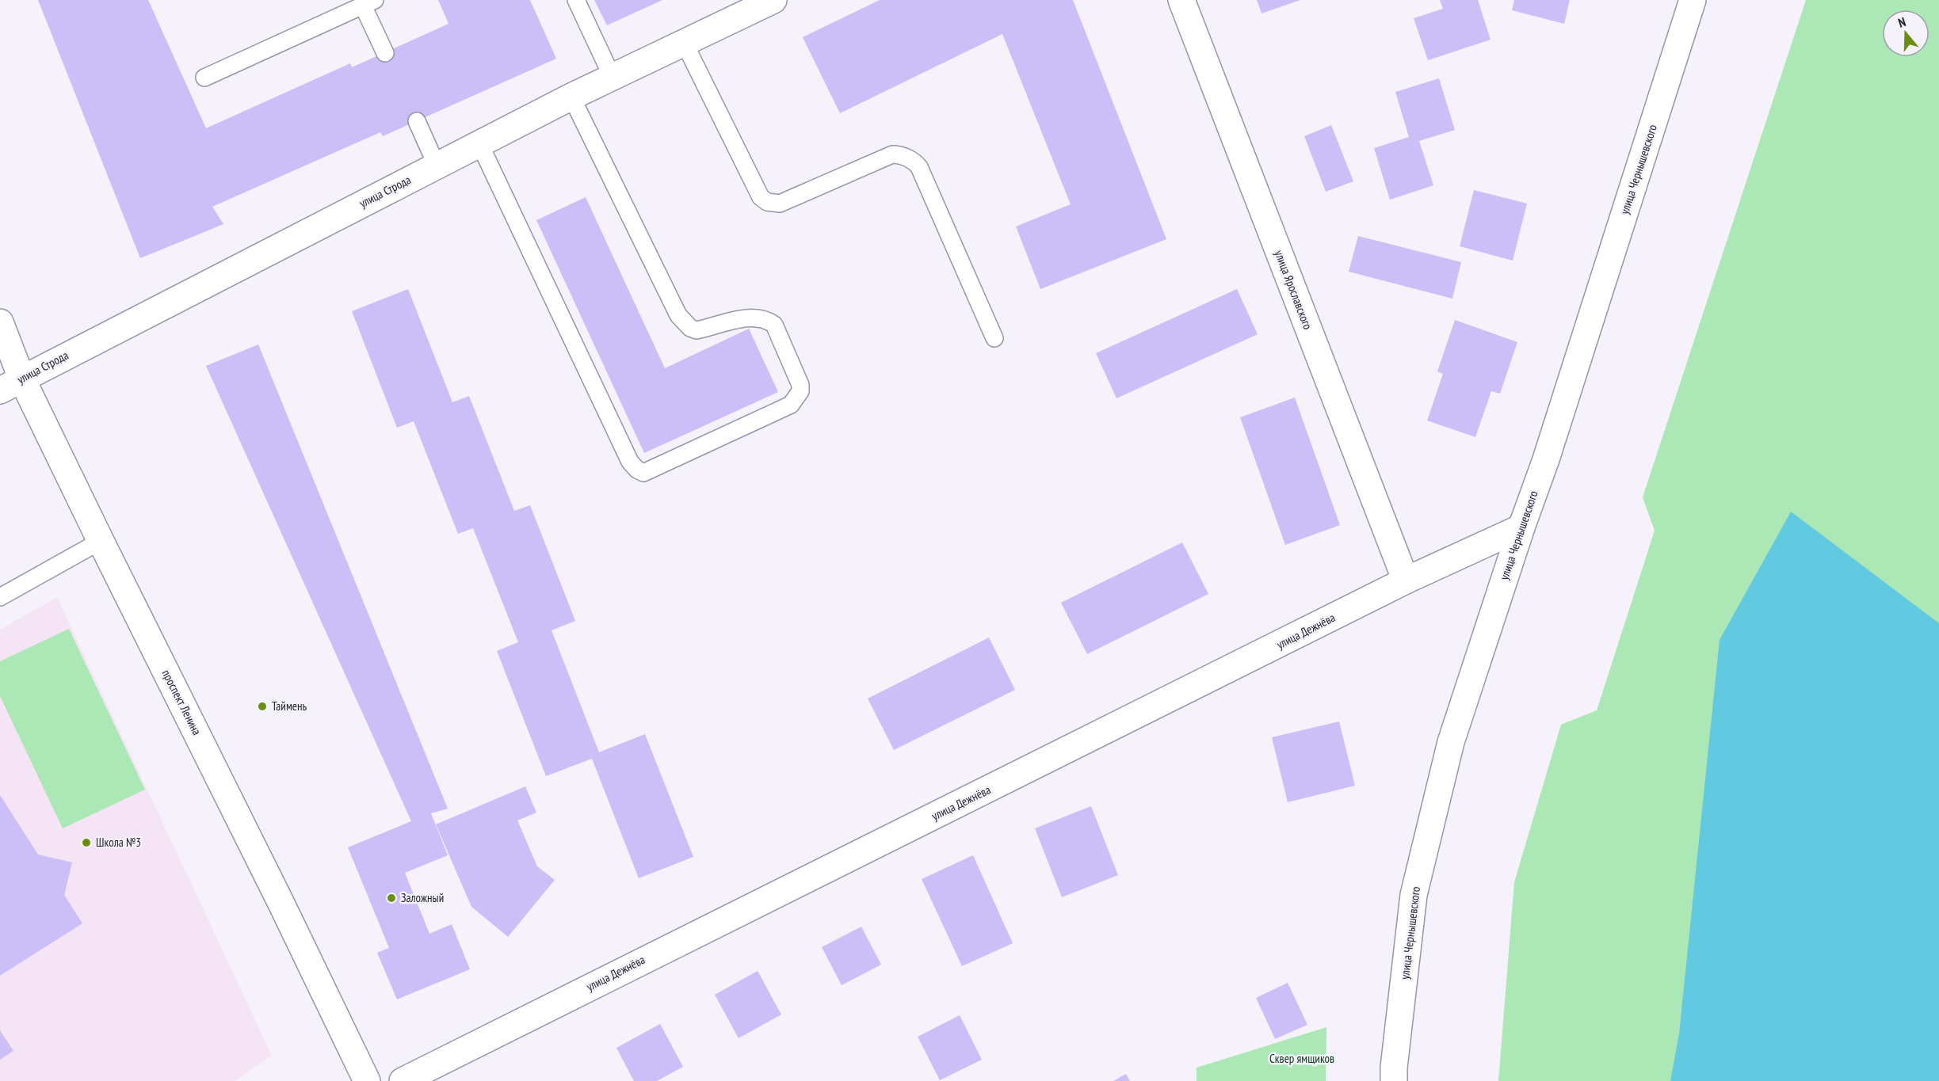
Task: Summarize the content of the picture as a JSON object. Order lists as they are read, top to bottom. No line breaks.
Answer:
{"streets":{"main road":["улица Чернышевского","улица Строда","улица Ярославского","улица Дежнёва","проспект Ленина"]},"crossings":[["улица Чернышевского","улица Дежнёва"],["улица Строда","проспект Ленина"],["улица Ярославского","улица Дежнёва"]],"parks":["Сквер ямщиков"],"places":["Таймень","Школа №3","Заложный"],"north":"top"}
